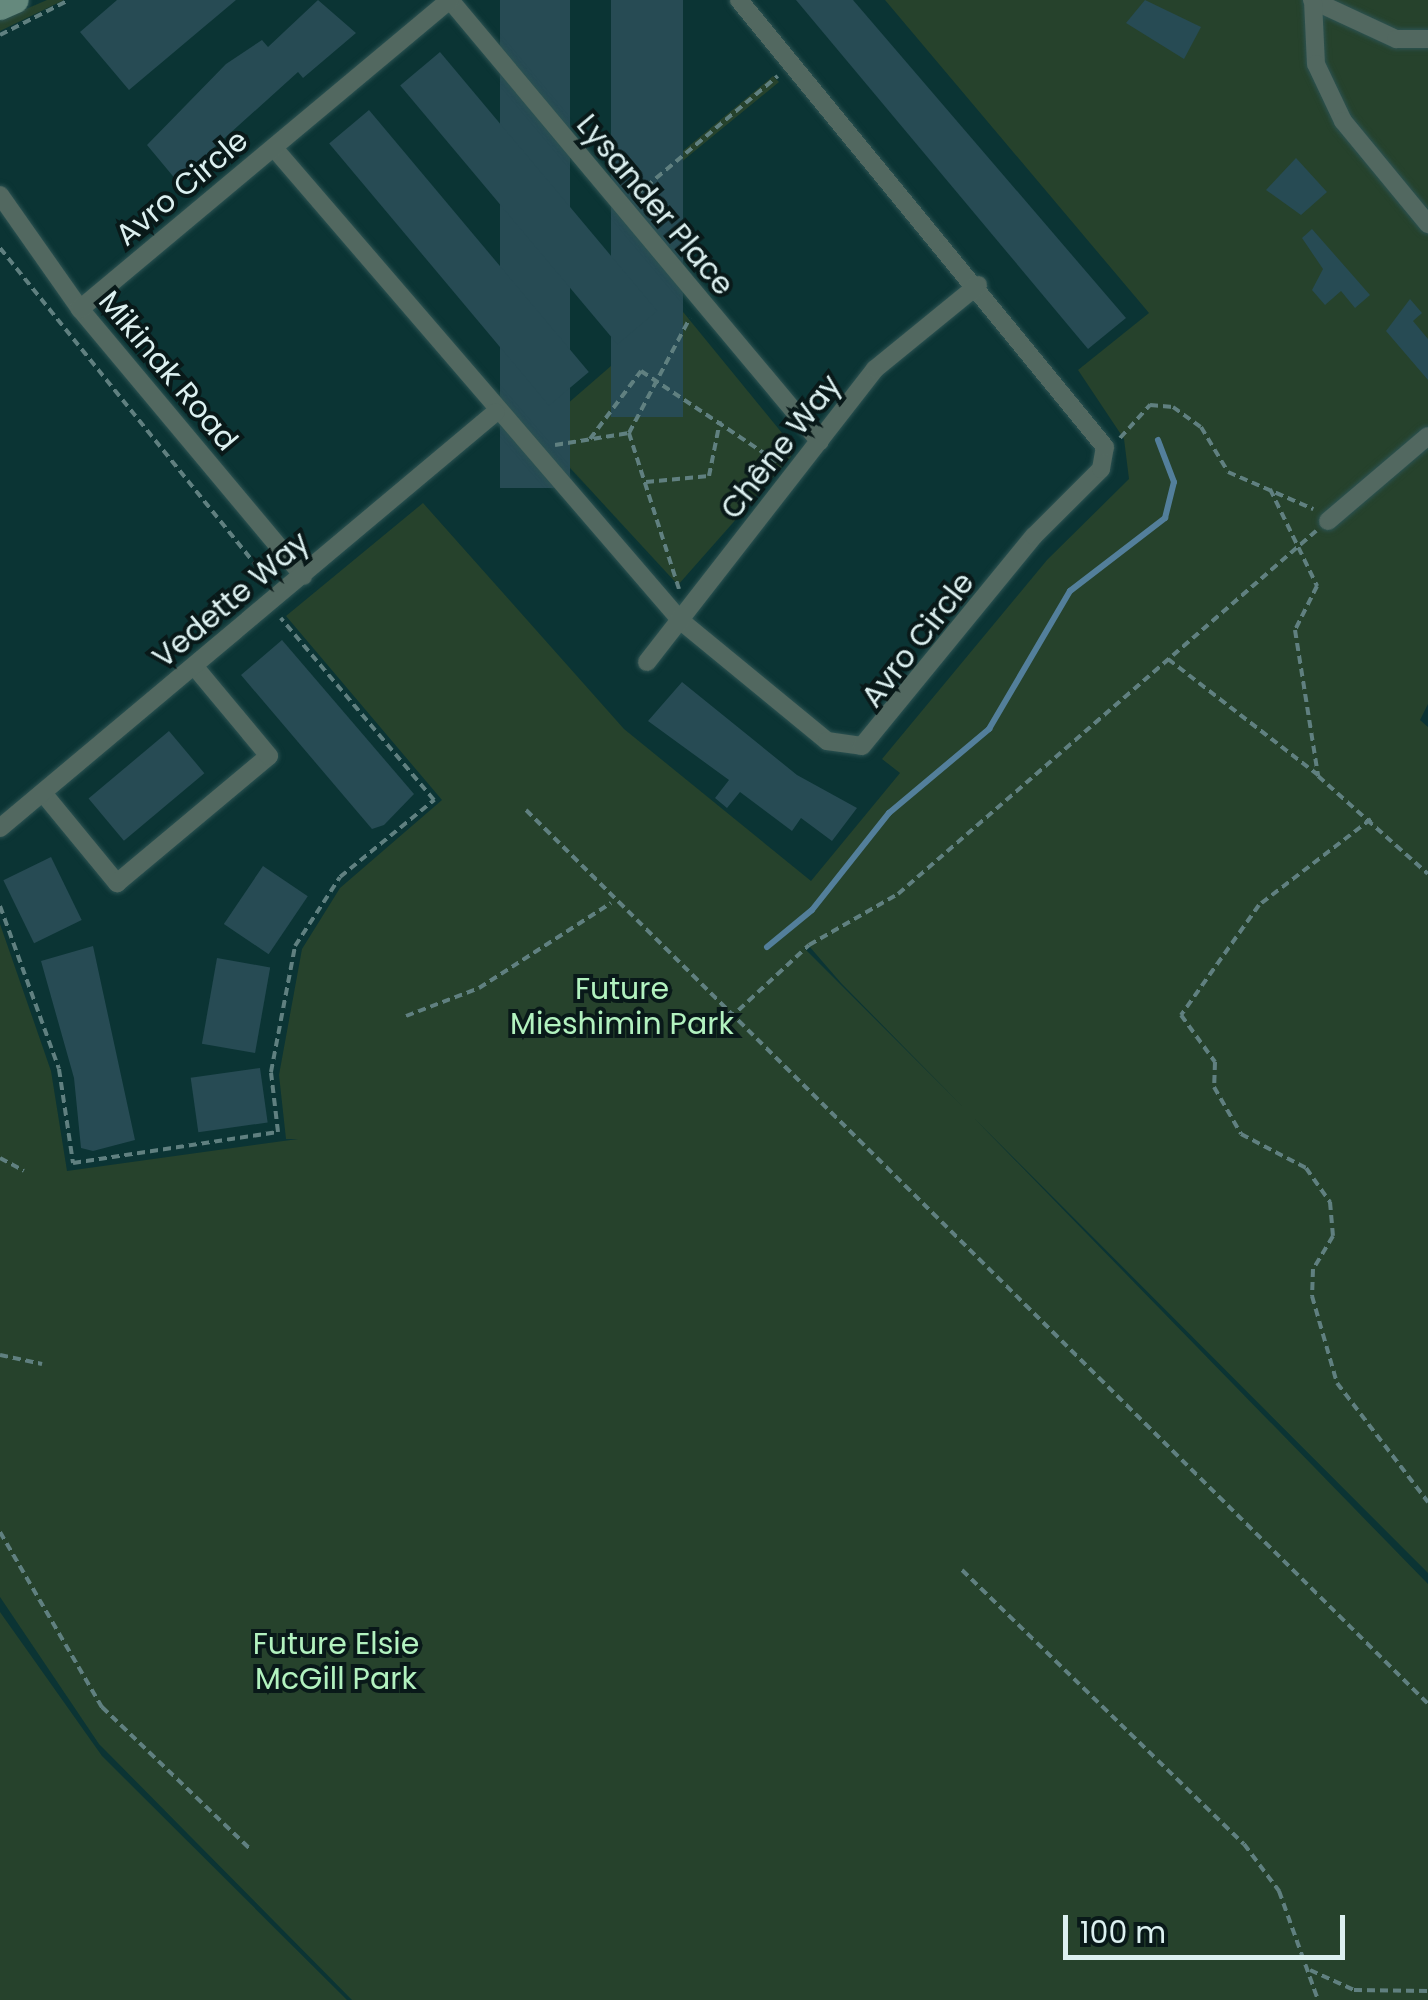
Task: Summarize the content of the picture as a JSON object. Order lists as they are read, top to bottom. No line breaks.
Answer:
{"streets":{"street":["Avro Circle","Lysander Place","Mikinak Road","Chêne Way","Vedette Way"]},"crossings":[["Avro Circle","Lysander Place"],["Avro Circle","Mikinak Road"],["Avro Circle","Chêne Way"],["Avro Circle","Vedette Way"],["Lysander Place","Chêne Way"],["Mikinak Road","Vedette Way"]],"parks":["Future Mieshimin Park","Future Elsie McGill Park"],"scale_bar":"100 m"}
